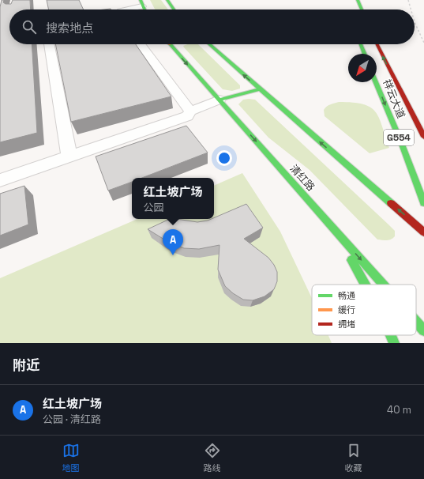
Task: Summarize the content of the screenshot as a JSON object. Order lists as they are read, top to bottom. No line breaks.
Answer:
{"streets":{"main road":["祥云大道","G554","清红路"]},"legend":["畅通","缓行","拥堵"],"north":"bottom left","page":{"search":"搜索地点","popup":["红土坡广场","公园"],"pins":"A","heading":"附近","list":[{"mark":"A","name":"红土坡广场","note":"公园 · 清红路","value":"40 m"}],"nav":["地图","路线","收藏"]}}
